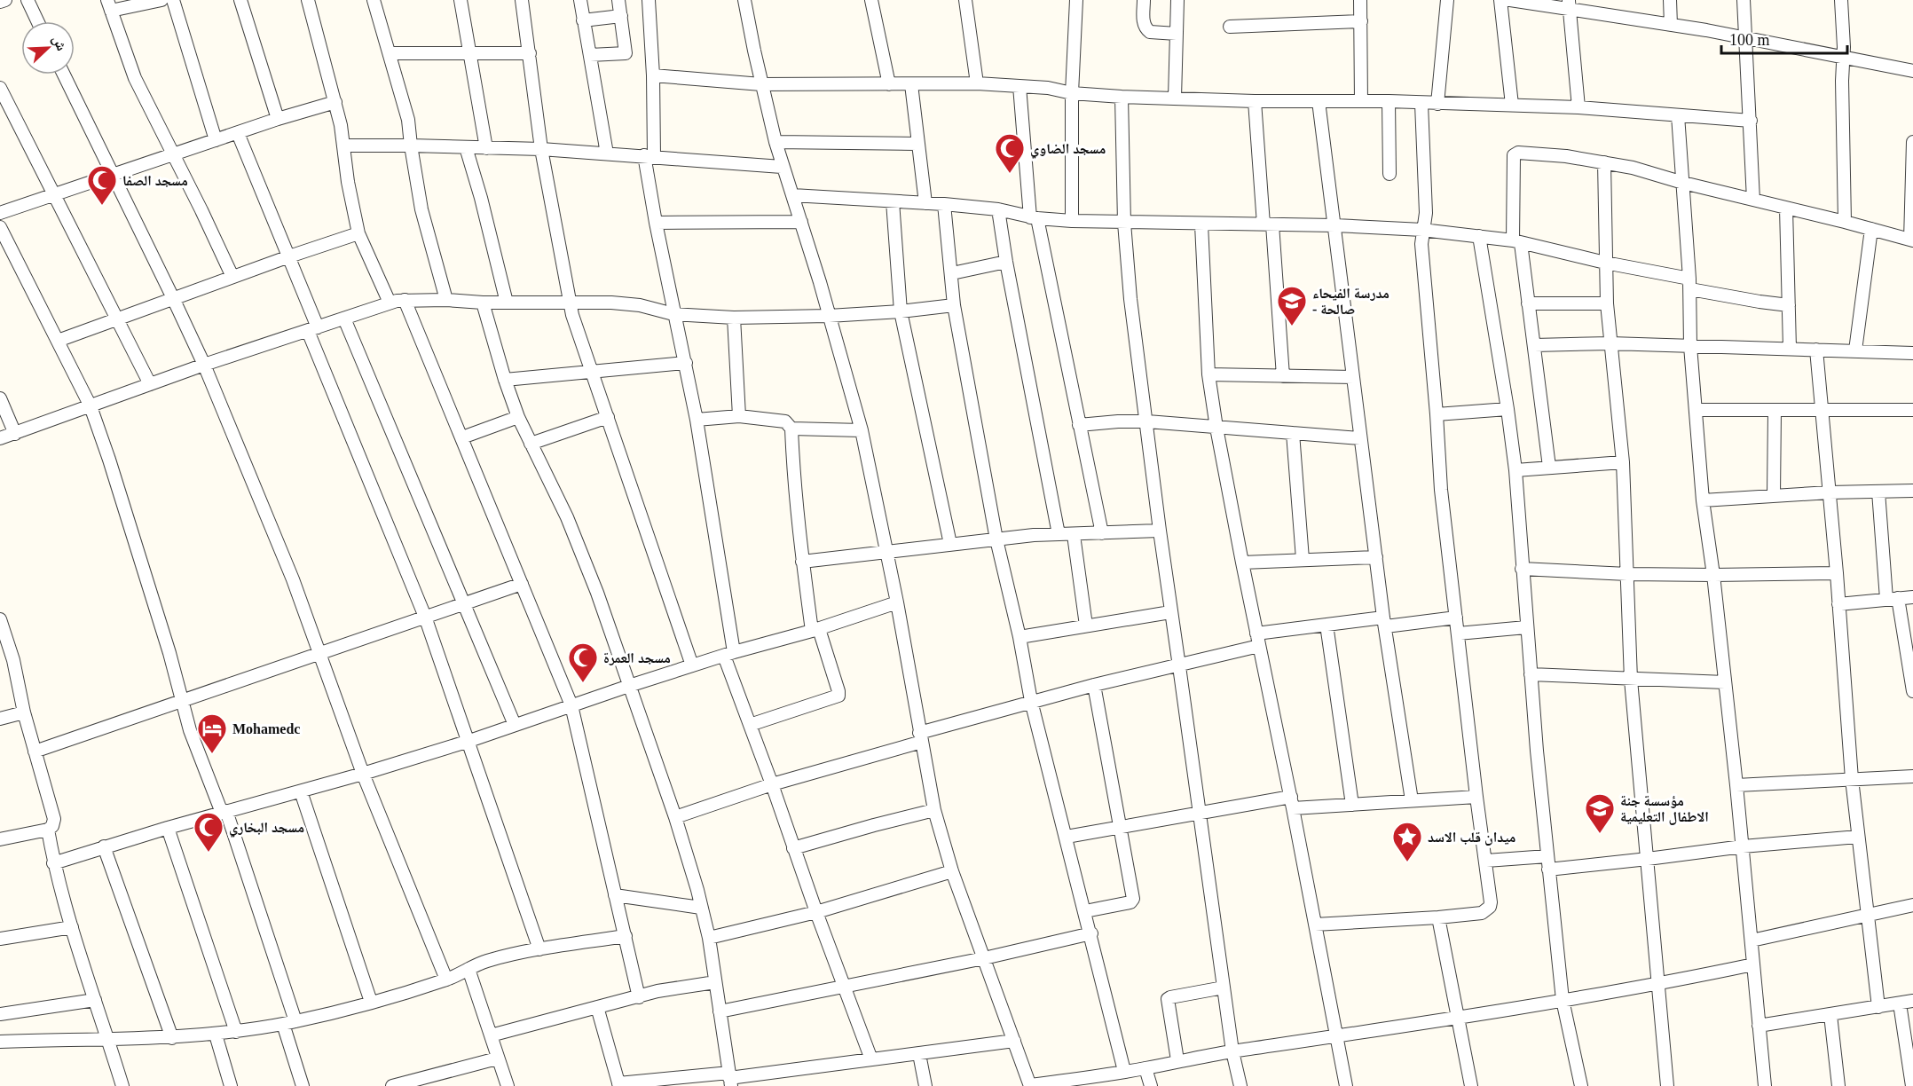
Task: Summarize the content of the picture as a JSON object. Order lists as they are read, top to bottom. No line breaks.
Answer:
{"places":{"mosque":["مسجد الضاوي","مسجد الصفا","مسجد العمرة","مسجد البخاري"],"school or university":["مدرسة الفيحاء - صالحة","مؤسسة جنة الاطفال التعليمية"],"hotel":["Mohamedc"],"place":["ميدان قلب الاسد"]},"scale_bar":"100 m","north":"top right"}
